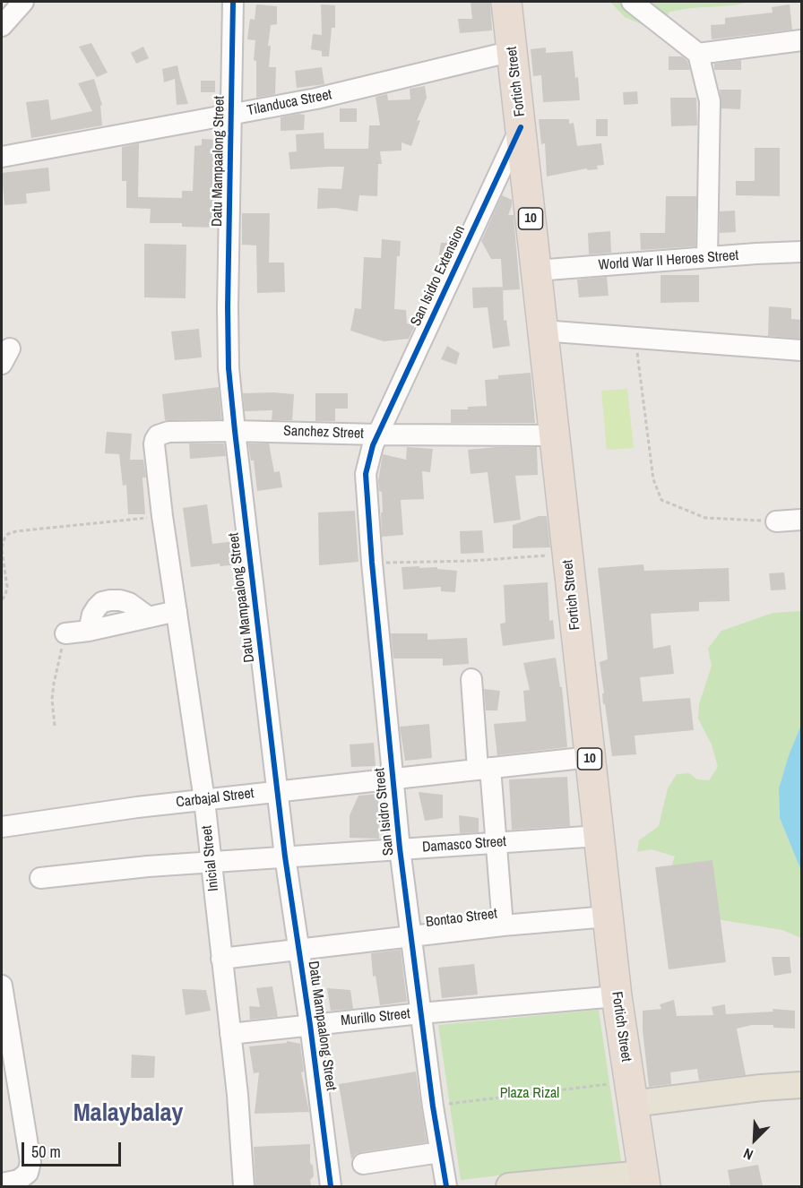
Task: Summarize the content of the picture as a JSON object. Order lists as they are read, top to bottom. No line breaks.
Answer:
{"streets":{"highway":["Fortich Street","10"],"street":["Tilanduca Street","Datu Mampaalong Street","World War II Heroes Street","San Isidro Extension","Sanchez Street","Carbajal Street","San Isidro Street","Damasco Street","Inicial Street","Bontao Street","Murillo Street"]},"crossings":[["Fortich Street","Tilanduca Street"],["Fortich Street","World War II Heroes Street"],["Fortich Street","San Isidro Extension"],["Fortich Street","Sanchez Street"],["Fortich Street","Carbajal Street"],["Fortich Street","Damasco Street"],["Fortich Street","Bontao Street"],["Fortich Street","Murillo Street"],["Tilanduca Street","Datu Mampaalong Street"],["Datu Mampaalong Street","Sanchez Street"],["Datu Mampaalong Street","Carbajal Street"],["Datu Mampaalong Street","Damasco Street"],["Datu Mampaalong Street","Bontao Street"],["Datu Mampaalong Street","Murillo Street"],["San Isidro Extension","Sanchez Street"],["San Isidro Extension","San Isidro Street"],["Sanchez Street","San Isidro Street"],["Sanchez Street","Inicial Street"],["Carbajal Street","San Isidro Street"],["Carbajal Street","Inicial Street"],["San Isidro Street","Damasco Street"],["San Isidro Street","Bontao Street"],["San Isidro Street","Murillo Street"],["Damasco Street","Inicial Street"],["Inicial Street","Bontao Street"],["Inicial Street","Murillo Street"]],"districts":["Malaybalay"],"parks":["Plaza Rizal"],"scale_bar":"50 m","north":"bottom left"}
